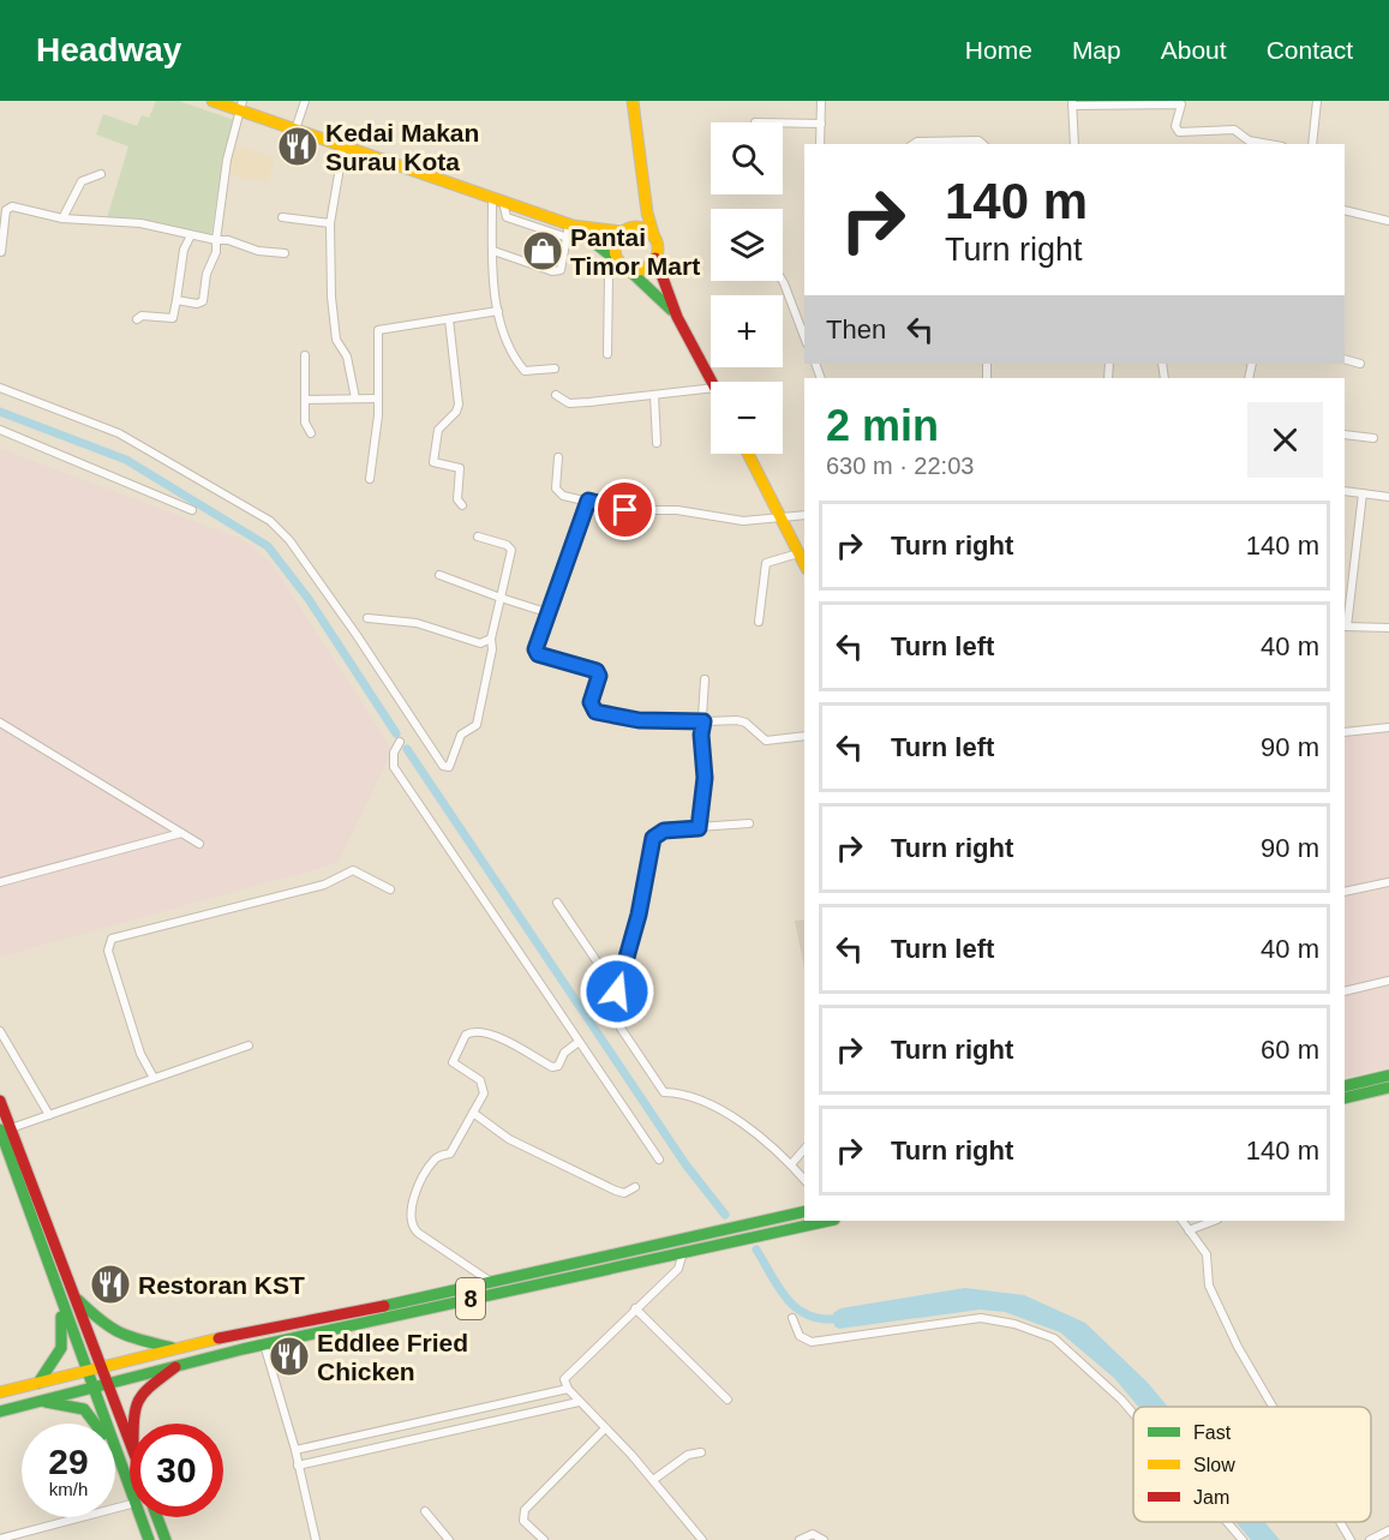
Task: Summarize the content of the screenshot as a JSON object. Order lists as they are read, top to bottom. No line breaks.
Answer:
{"streets":{"main road":["8"]},"places":{"restaurant":["Kedai Makan Surau Kota","Restoran KST","Eddlee Fried Chicken"],"shop":["Pantai Timor Mart"]},"legend":["Fast","Slow","Jam"],"page":{"header":"Headway","nav":["Home","Map","About","Contact"],"map_buttons":["+","−"],"turn":["140 m","Turn right"],"then":"Then","heading":["2 min","630 m · 22:03"],"list":[{"name":"Turn right","value":"140 m"},{"name":"Turn left","value":"40 m"},{"name":"Turn left","value":"90 m"},{"name":"Turn right","value":"90 m"},{"name":"Turn left","value":"40 m"},{"name":"Turn right","value":"60 m"},{"name":"Turn right","value":"140 m"}],"speed":"29 km/h","limit":"30"}}
